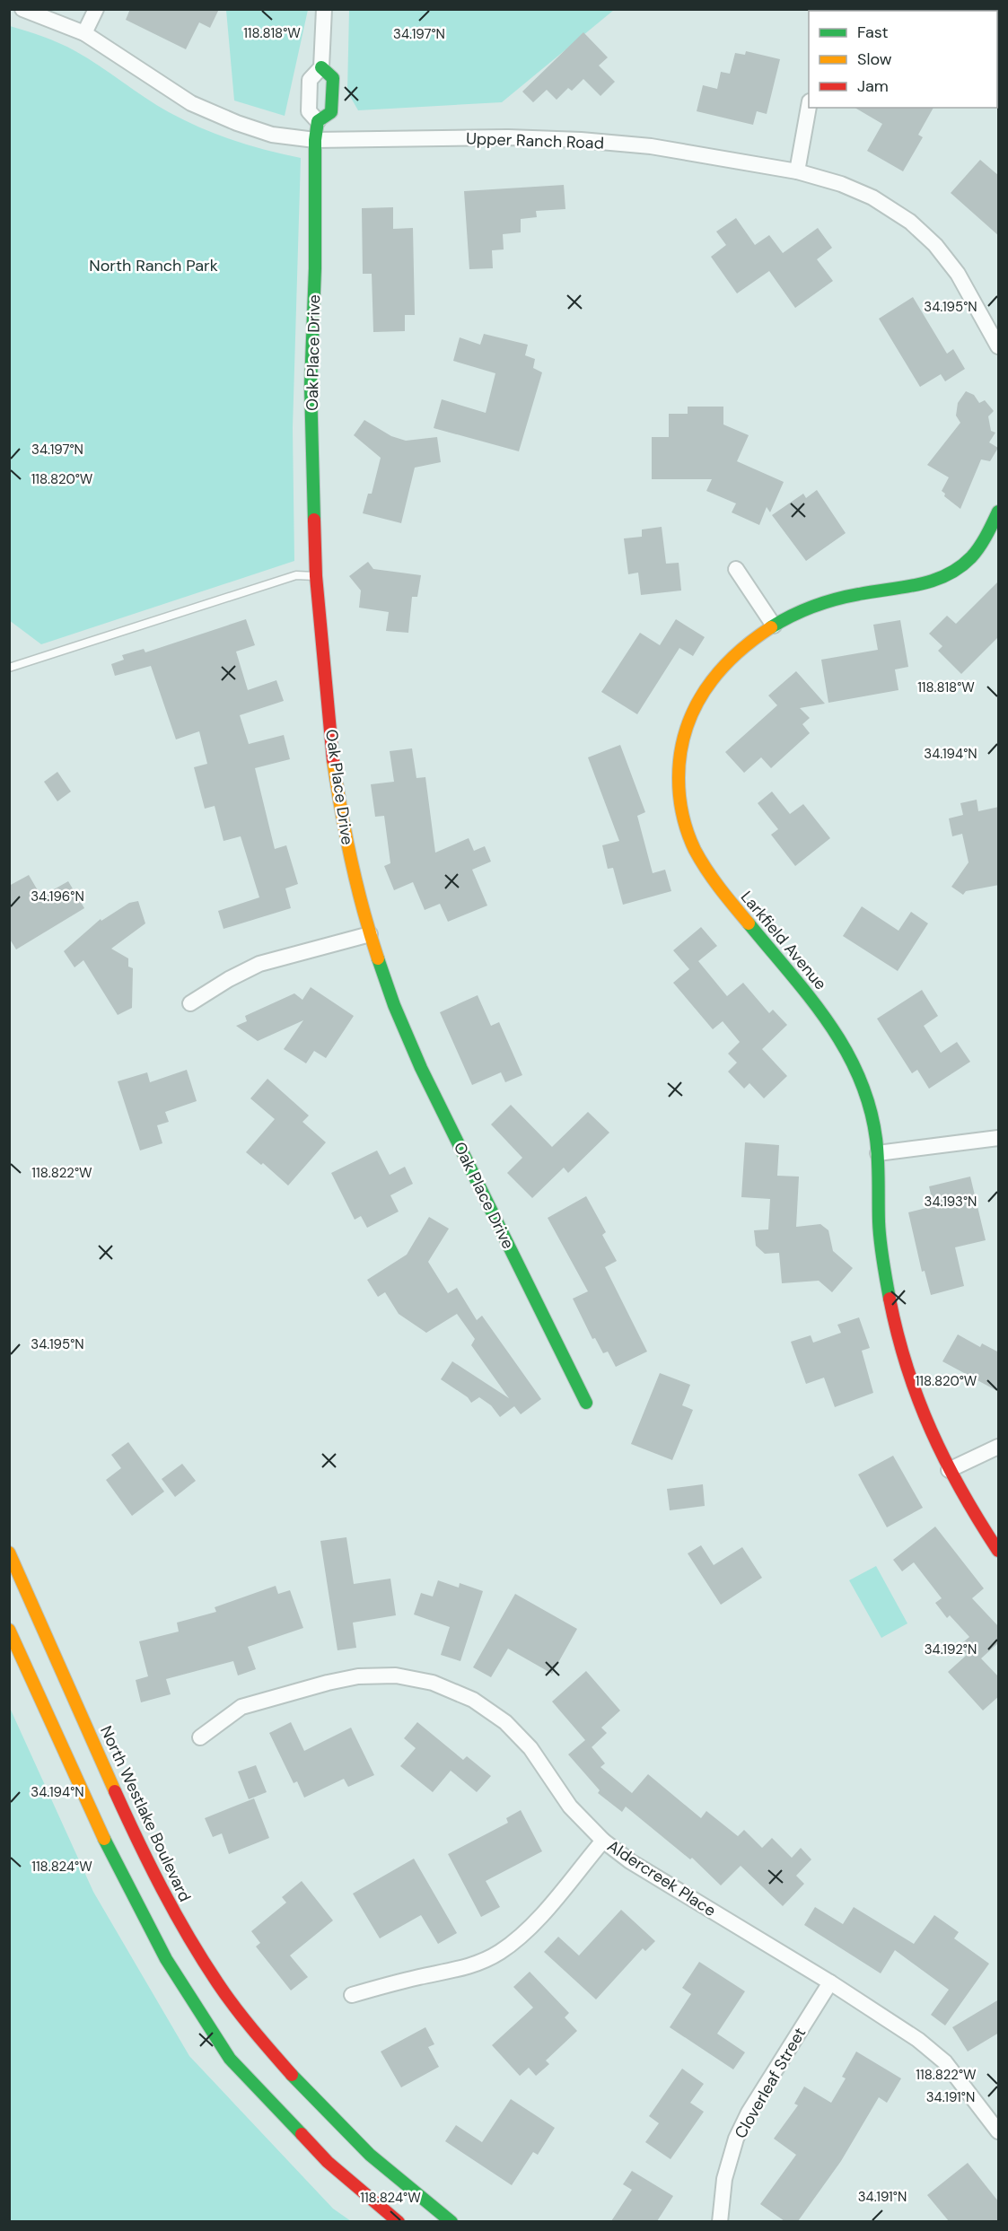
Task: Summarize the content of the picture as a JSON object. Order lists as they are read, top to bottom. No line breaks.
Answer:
{"streets":{"street":["Upper Ranch Road","Oak Place Drive","Larkfield Avenue","North Westlake Boulevard","Aldercreek Place","Cloverleaf Street"]},"crossings":[["Upper Ranch Road","Oak Place Drive"],["Aldercreek Place","Cloverleaf Street"]],"parks":["North Ranch Park"],"legend":["Fast","Slow","Jam"],"coordinates":["118.818°W","34.197°N","34.195°N","118.820°W","34.194°N","34.196°N","118.822°W","34.193°N","34.192°N","118.824°W","34.191°N"]}
